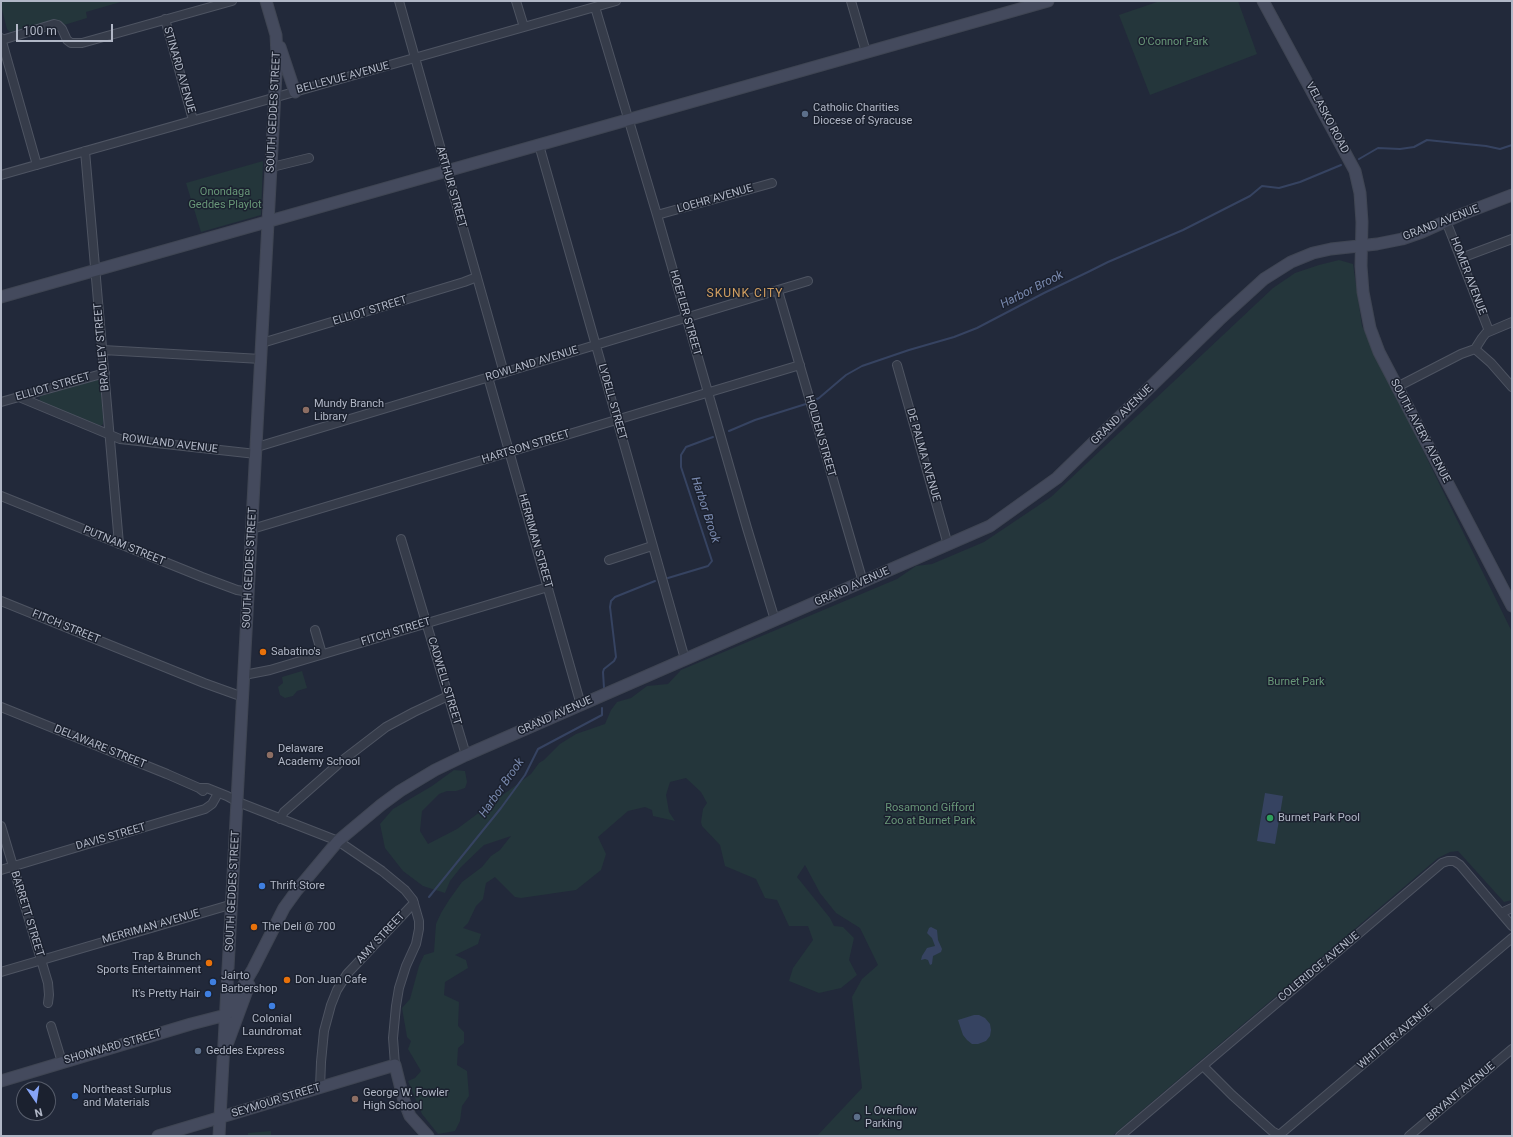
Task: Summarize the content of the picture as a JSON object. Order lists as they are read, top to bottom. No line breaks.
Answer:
{"streets":{"street":["STINARD AVENUE","BELLEVUE AVENUE","SOUTH GEDDES STREET","VELASKO ROAD","ARTHUR STREET","LOEHR AVENUE","GRAND AVENUE","HOMER AVENUE","ELLIOT STREET","HOEFLER STREET","BRADLEY STREET","ROWLAND AVENUE","LYDELL STREET","SOUTH AVERY AVENUE","HOLDEN STREET","HARTSON STREET","DE PALMA AVENUE","HERRIMAN STREET","PUTNAM STREET","FITCH STREET","CADWELL STREET","DELAWARE STREET","DAVIS STREET","BARRETT STREET","MERRIMAN AVENUE","AMY STREET","COLERIDGE AVENUE","WHITTIER AVENUE","SHONNARD STREET","BRYANT AVENUE","SEYMOUR STREET"]},"crossings":[["STINARD AVENUE","BELLEVUE AVENUE"],["BELLEVUE AVENUE","SOUTH GEDDES STREET"],["BELLEVUE AVENUE","ARTHUR STREET"],["BELLEVUE AVENUE","HOEFLER STREET"],["BELLEVUE AVENUE","BRADLEY STREET"],["SOUTH GEDDES STREET","GRAND AVENUE"],["SOUTH GEDDES STREET","ELLIOT STREET"],["SOUTH GEDDES STREET","ROWLAND AVENUE"],["SOUTH GEDDES STREET","HARTSON STREET"],["SOUTH GEDDES STREET","PUTNAM STREET"],["SOUTH GEDDES STREET","FITCH STREET"],["SOUTH GEDDES STREET","DELAWARE STREET"],["SOUTH GEDDES STREET","MERRIMAN AVENUE"],["SOUTH GEDDES STREET","SHONNARD STREET"],["SOUTH GEDDES STREET","SEYMOUR STREET"],["VELASKO ROAD","GRAND AVENUE"],["VELASKO ROAD","SOUTH AVERY AVENUE"],["ARTHUR STREET","ELLIOT STREET"],["ARTHUR STREET","ROWLAND AVENUE"],["LOEHR AVENUE","HOEFLER STREET"],["GRAND AVENUE","HOMER AVENUE"],["GRAND AVENUE","HOEFLER STREET"],["GRAND AVENUE","LYDELL STREET"],["GRAND AVENUE","SOUTH AVERY AVENUE"],["GRAND AVENUE","HOLDEN STREET"],["GRAND AVENUE","DE PALMA AVENUE"],["GRAND AVENUE","HERRIMAN STREET"],["GRAND AVENUE","CADWELL STREET"],["GRAND AVENUE","DELAWARE STREET"],["GRAND AVENUE","SHONNARD STREET"],["ELLIOT STREET","BRADLEY STREET"],["ELLIOT STREET","ROWLAND AVENUE"],["HOEFLER STREET","ROWLAND AVENUE"],["HOEFLER STREET","HARTSON STREET"],["BRADLEY STREET","ROWLAND AVENUE"],["BRADLEY STREET","PUTNAM STREET"],["ROWLAND AVENUE","LYDELL STREET"],["ROWLAND AVENUE","HOLDEN STREET"],["ROWLAND AVENUE","HERRIMAN STREET"],["LYDELL STREET","HARTSON STREET"],["HOLDEN STREET","HARTSON STREET"],["HARTSON STREET","HERRIMAN STREET"],["HERRIMAN STREET","FITCH STREET"],["FITCH STREET","CADWELL STREET"],["DELAWARE STREET","DAVIS STREET"],["DELAWARE STREET","AMY STREET"],["DAVIS STREET","BARRETT STREET"],["BARRETT STREET","MERRIMAN AVENUE"],["AMY STREET","SEYMOUR STREET"]],"districts":["SKUNK CITY"],"water":["Harbor Brook"],"parks":["O'Connor Park","Onondaga Geddes Playlot","Burnet Park","Rosamond Gifford Zoo at Burnet Park"],"places":["Catholic Charities Diocese of Syracuse","Mundy Branch Library","Sabatino's","Delaware Academy School","Burnet Park Pool","Thrift Store","The Deli @ 700","Trap & Brunch Sports Entertainment","Don Juan Cafe","Jairto Barbershop","It's Pretty Hair","Colonial Laundromat","Geddes Express","Northeast Surplus and Materials","George W. Fowler High School","L Overflow Parking"],"scale_bar":"100 m","north":"bottom"}
